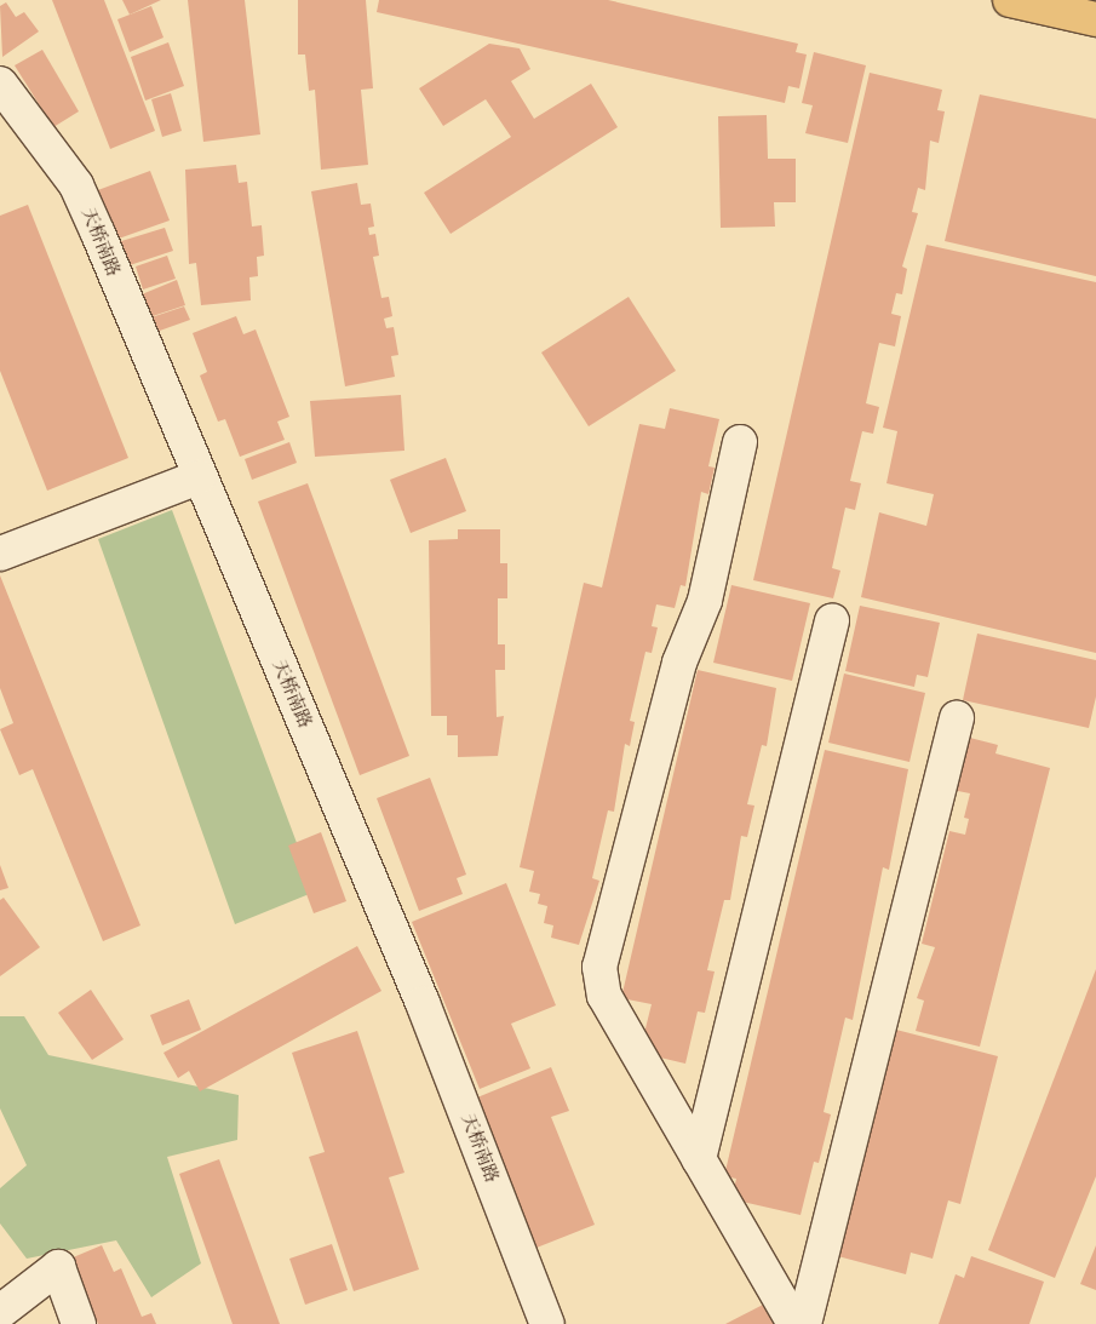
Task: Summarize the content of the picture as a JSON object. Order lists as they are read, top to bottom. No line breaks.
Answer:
{"streets":{"street":["天桥南路"]}}
